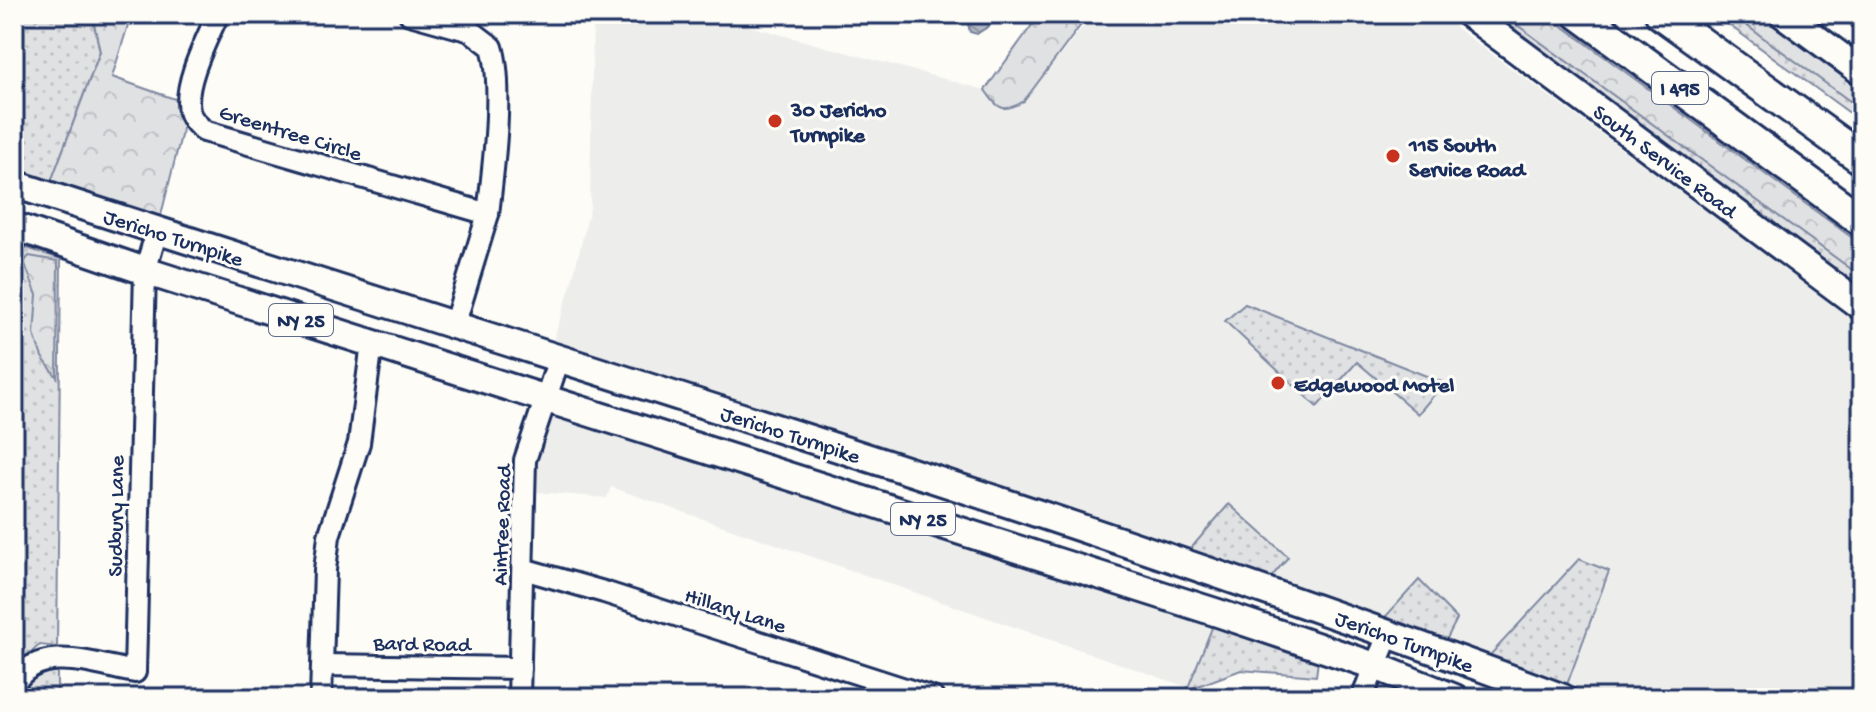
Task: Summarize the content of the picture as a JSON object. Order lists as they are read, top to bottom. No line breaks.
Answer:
{"streets":{"highway":["I 495"],"main road":["South Service Road","Jericho Turnpike","NY 25"],"street":["Greentree Circle","Sudbury Lane","Aintree Road","Hillary Lane","Bard Road"]},"crossings":[["Jericho Turnpike","Sudbury Lane"],["Jericho Turnpike","Aintree Road"],["Aintree Road","Hillary Lane"],["Aintree Road","Bard Road"]],"places":["30 Jericho Turnpike","115 South Service Road","Edgewood Motel"]}
